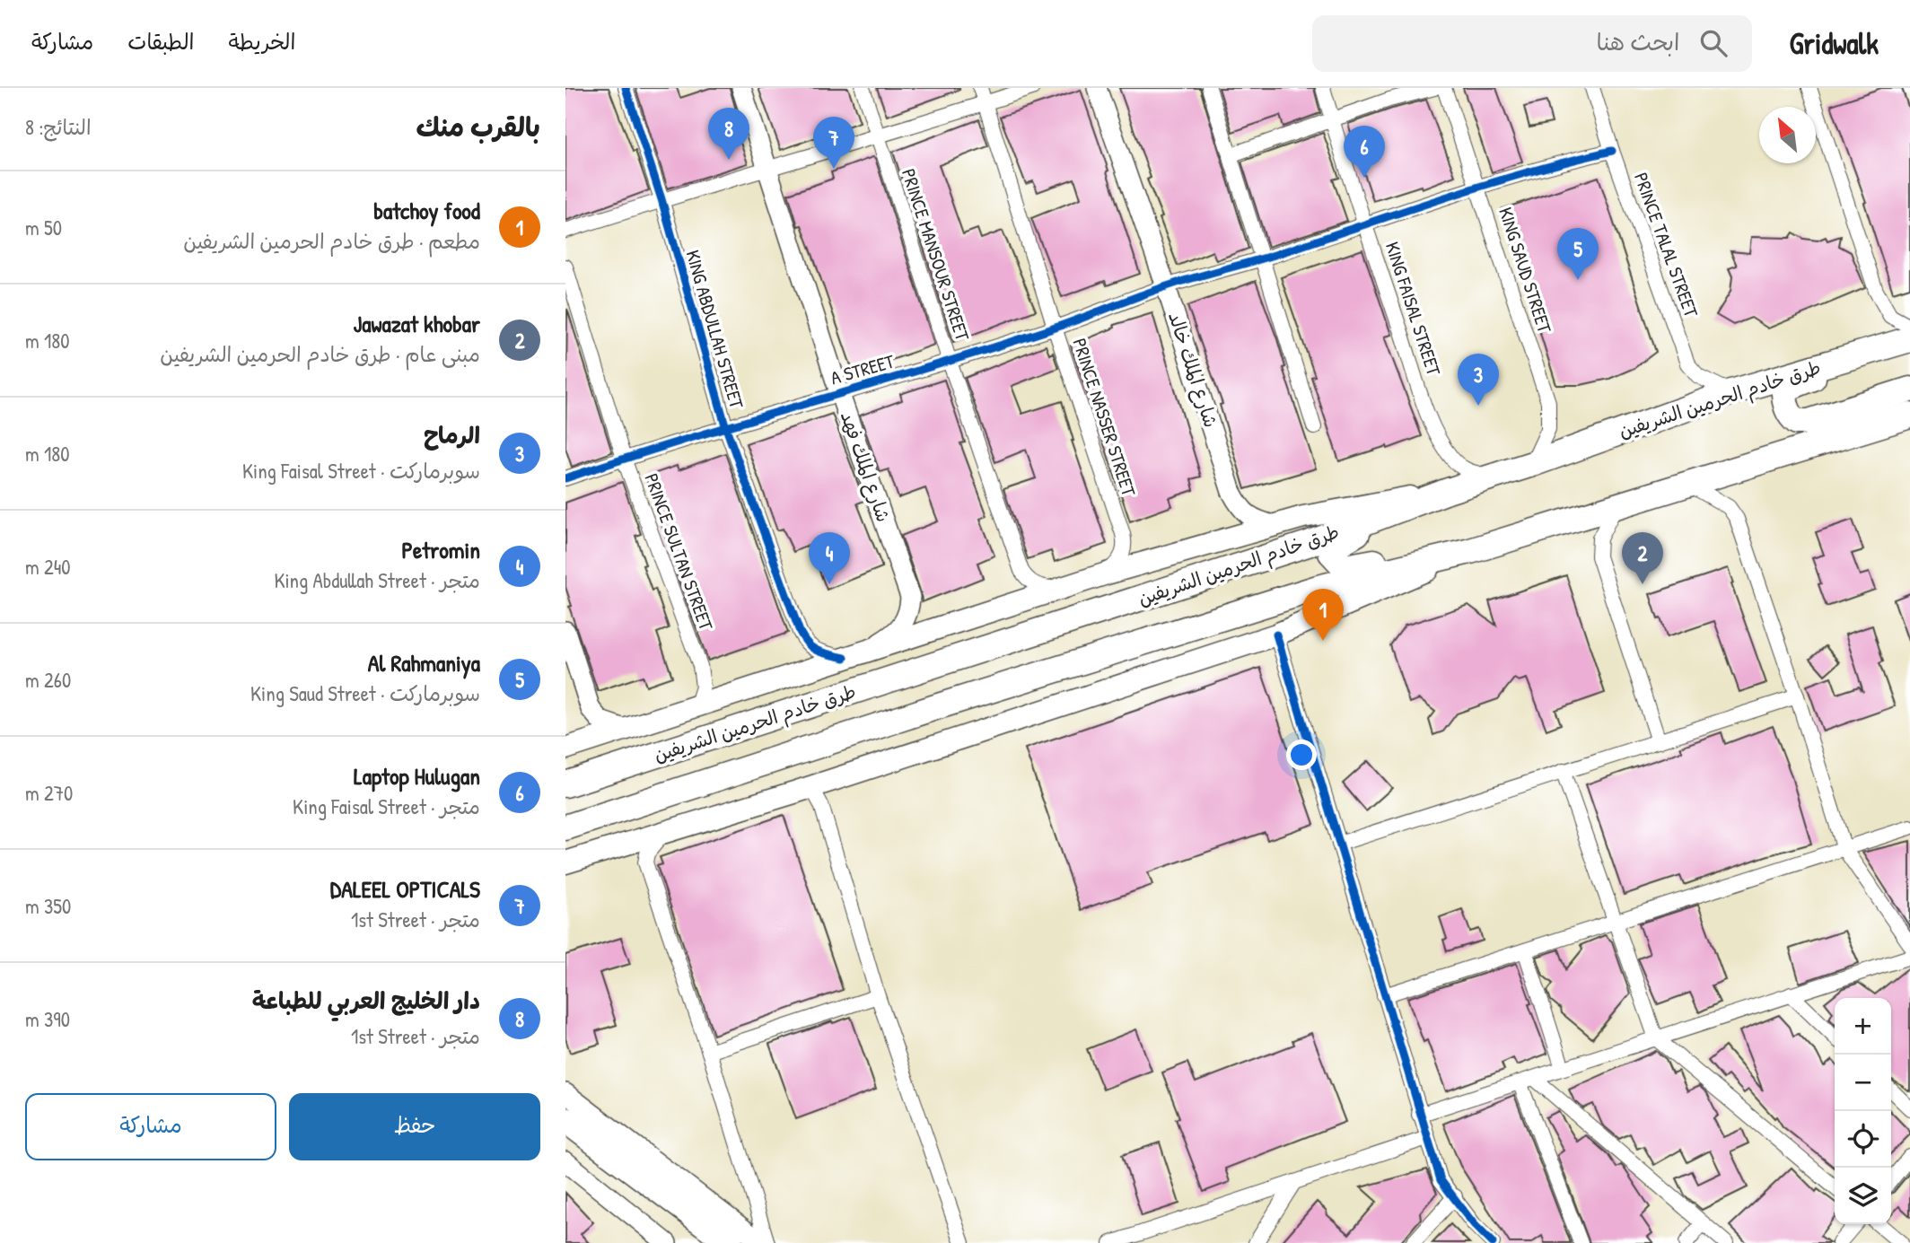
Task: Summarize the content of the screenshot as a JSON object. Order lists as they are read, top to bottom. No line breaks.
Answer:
{"streets":{"highway":["طرق خادم الحرمين الشريفين"],"street":["PRINCE TALAL STREET","PRINCE MANSOUR STREET","KING SAUD STREET","KING FAISAL STREET","KING ABDULLAH STREET","A STREET","شارع الملك خالد","PRINCE NASSER STREET","شارع الملك فهد","PRINCE SULTAN STREET"]},"crossings":[["PRINCE TALAL STREET","A STREET"],["PRINCE TALAL STREET","طرق خادم الحرمين الشريفين"],["PRINCE MANSOUR STREET","A STREET"],["KING SAUD STREET","A STREET"],["KING SAUD STREET","طرق خادم الحرمين الشريفين"],["KING FAISAL STREET","A STREET"],["KING FAISAL STREET","طرق خادم الحرمين الشريفين"],["KING ABDULLAH STREET","A STREET"],["A STREET","شارع الملك خالد"],["A STREET","PRINCE NASSER STREET"],["A STREET","شارع الملك فهد"],["A STREET","PRINCE SULTAN STREET"]],"north":"top left","page":{"header":"Gridwalk","search":"ابحث هنا","nav":["الخريطة","الطبقات","مشاركة"],"heading":["بالقرب منك","النتائج: 8"],"pins":["8","7","6","5","3","2","4","1"],"list":[{"mark":"1","name":"batchoy food","note":"مطعم · طرق خادم الحرمين الشريفين","value":"50 m"},{"mark":"2","name":"Jawazat khobar","note":"مبنى عام · طرق خادم الحرمين الشريفين","value":"180 m"},{"mark":"3","name":"الرماح","note":"سوبرماركت · King Faisal Street","value":"180 m"},{"mark":"4","name":"Petromin","note":"متجر · King Abdullah Street","value":"240 m"},{"mark":"5","name":"Al Rahmaniya","note":"سوبرماركت · King Saud Street","value":"260 m"},{"mark":"6","name":"Laptop Hulugan","note":"متجر · King Faisal Street","value":"270 m"},{"mark":"7","name":"DALEEL OPTICALS","note":"متجر · 1st Street","value":"350 m"},{"mark":"8","name":"دار الخليج العربي للطباعة","note":"متجر · 1st Street","value":"390 m"}],"map_buttons":["+","−"],"buttons":["حفظ","مشاركة"]}}
